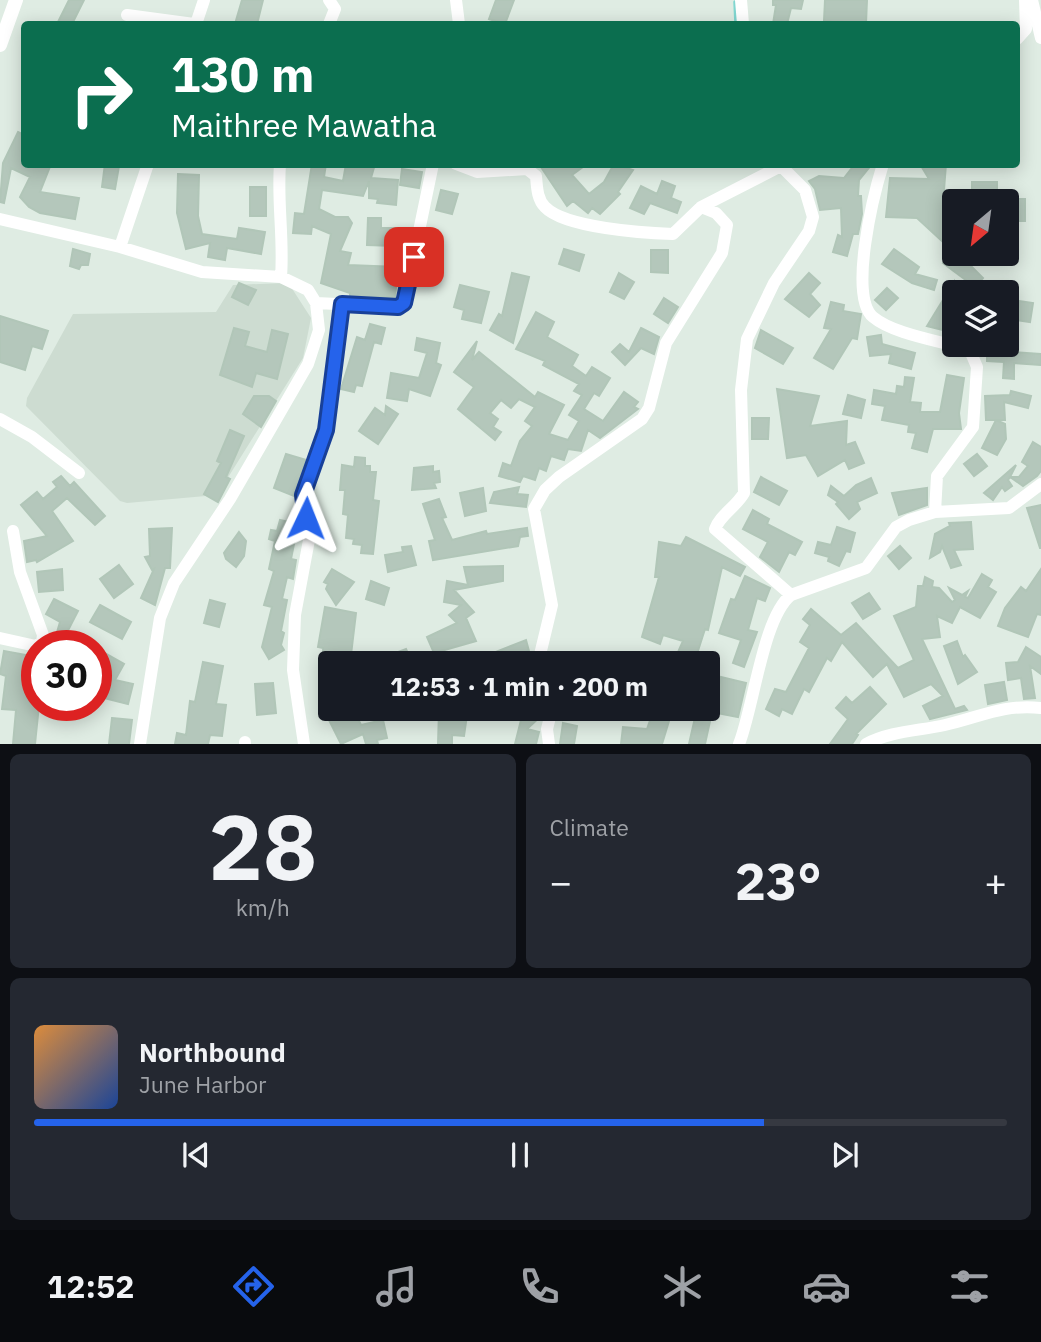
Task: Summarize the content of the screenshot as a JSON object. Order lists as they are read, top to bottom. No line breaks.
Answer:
{"north":"bottom left","page":{"turn":["130 m","Maithree Mawatha"],"limit":"30","trip":"12:53 · 1 min · 200 m","tile":[["28","km/h"],"Climate"],"heat":["−","23°","+"],"song":["Northbound","June Harbor"],"tabs":"12:52"}}
